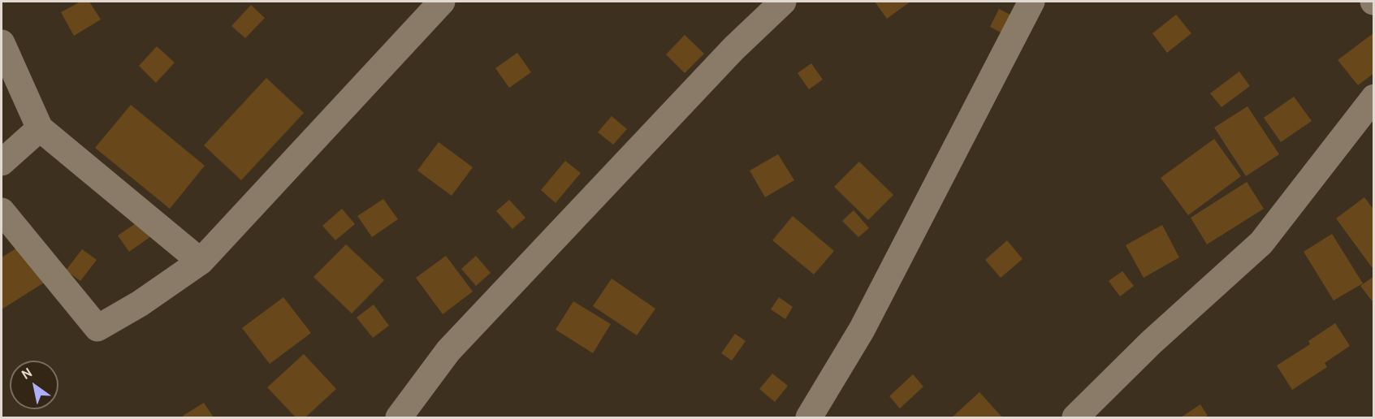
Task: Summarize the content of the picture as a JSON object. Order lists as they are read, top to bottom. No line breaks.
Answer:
{"north":"top left"}
